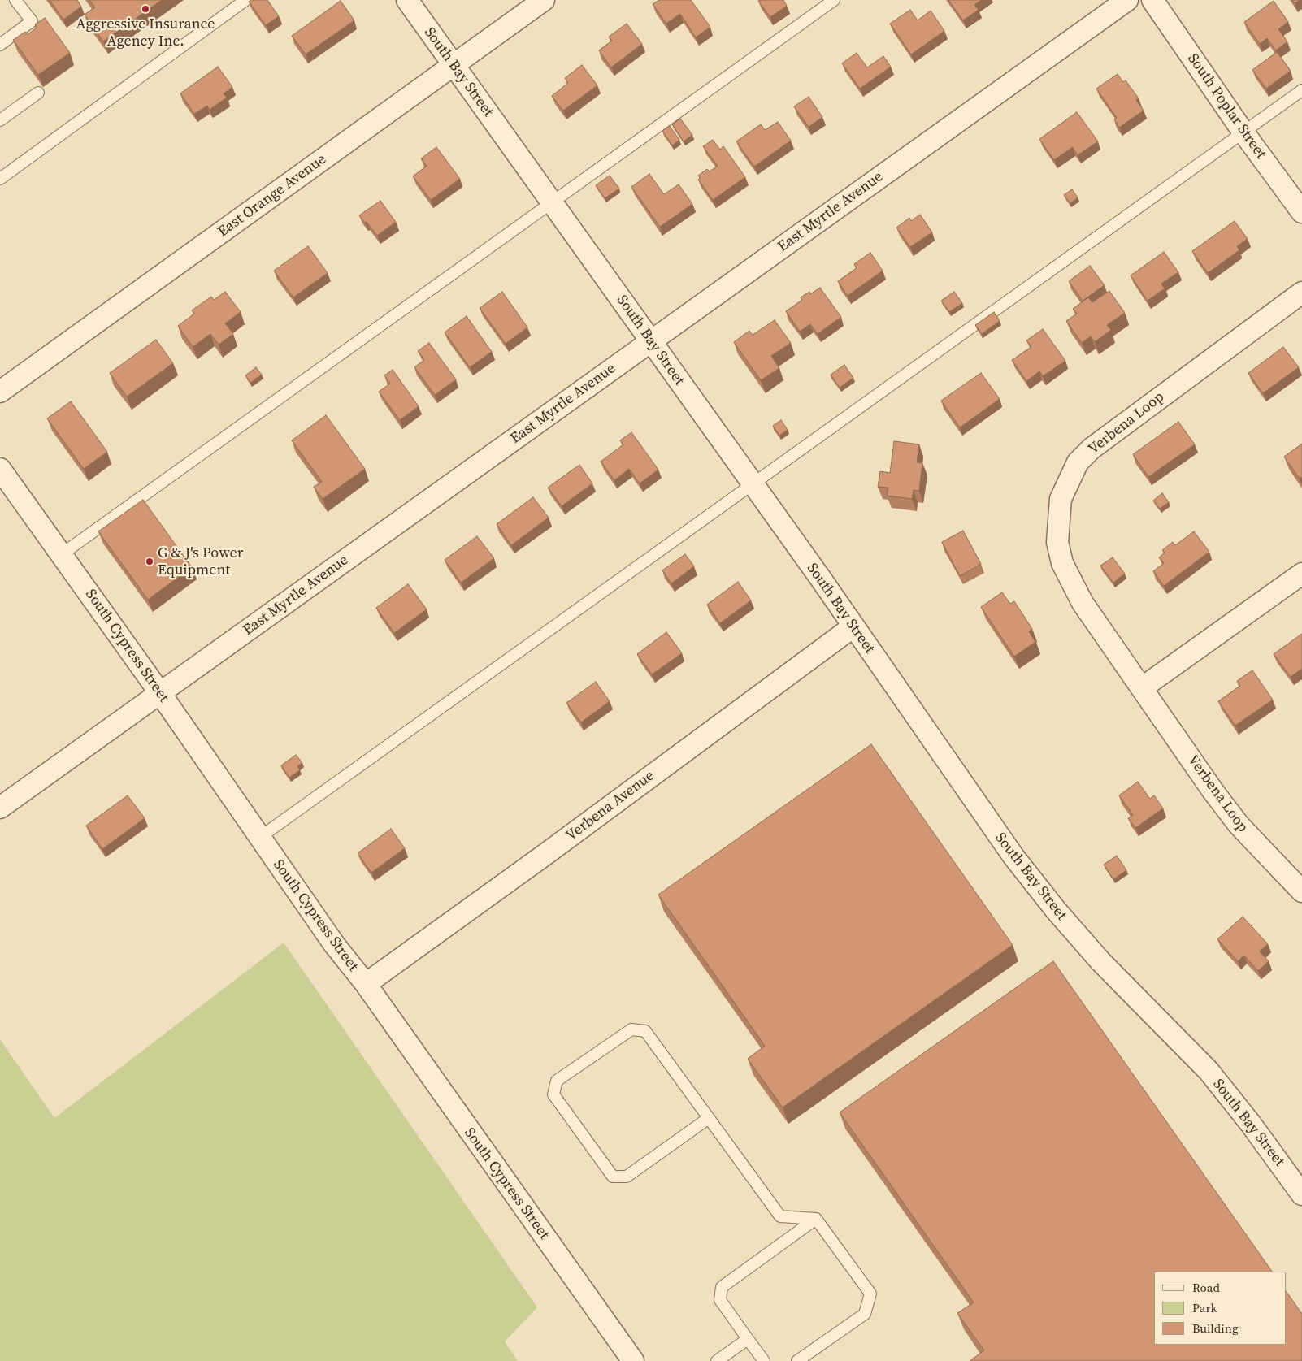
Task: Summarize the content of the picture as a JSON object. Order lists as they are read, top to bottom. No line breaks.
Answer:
{"streets":{"street":["South Bay Street","South Poplar Street","East Orange Avenue","East Myrtle Avenue","Verbena Loop","South Cypress Street","Verbena Avenue"]},"crossings":[["South Bay Street","East Orange Avenue"],["South Bay Street","East Myrtle Avenue"],["South Bay Street","Verbena Avenue"],["East Myrtle Avenue","South Cypress Street"],["South Cypress Street","Verbena Avenue"]],"places":["Aggressive Insurance Agency Inc.","G & J's Power Equipment"],"legend":["Road","Park","Building"]}
